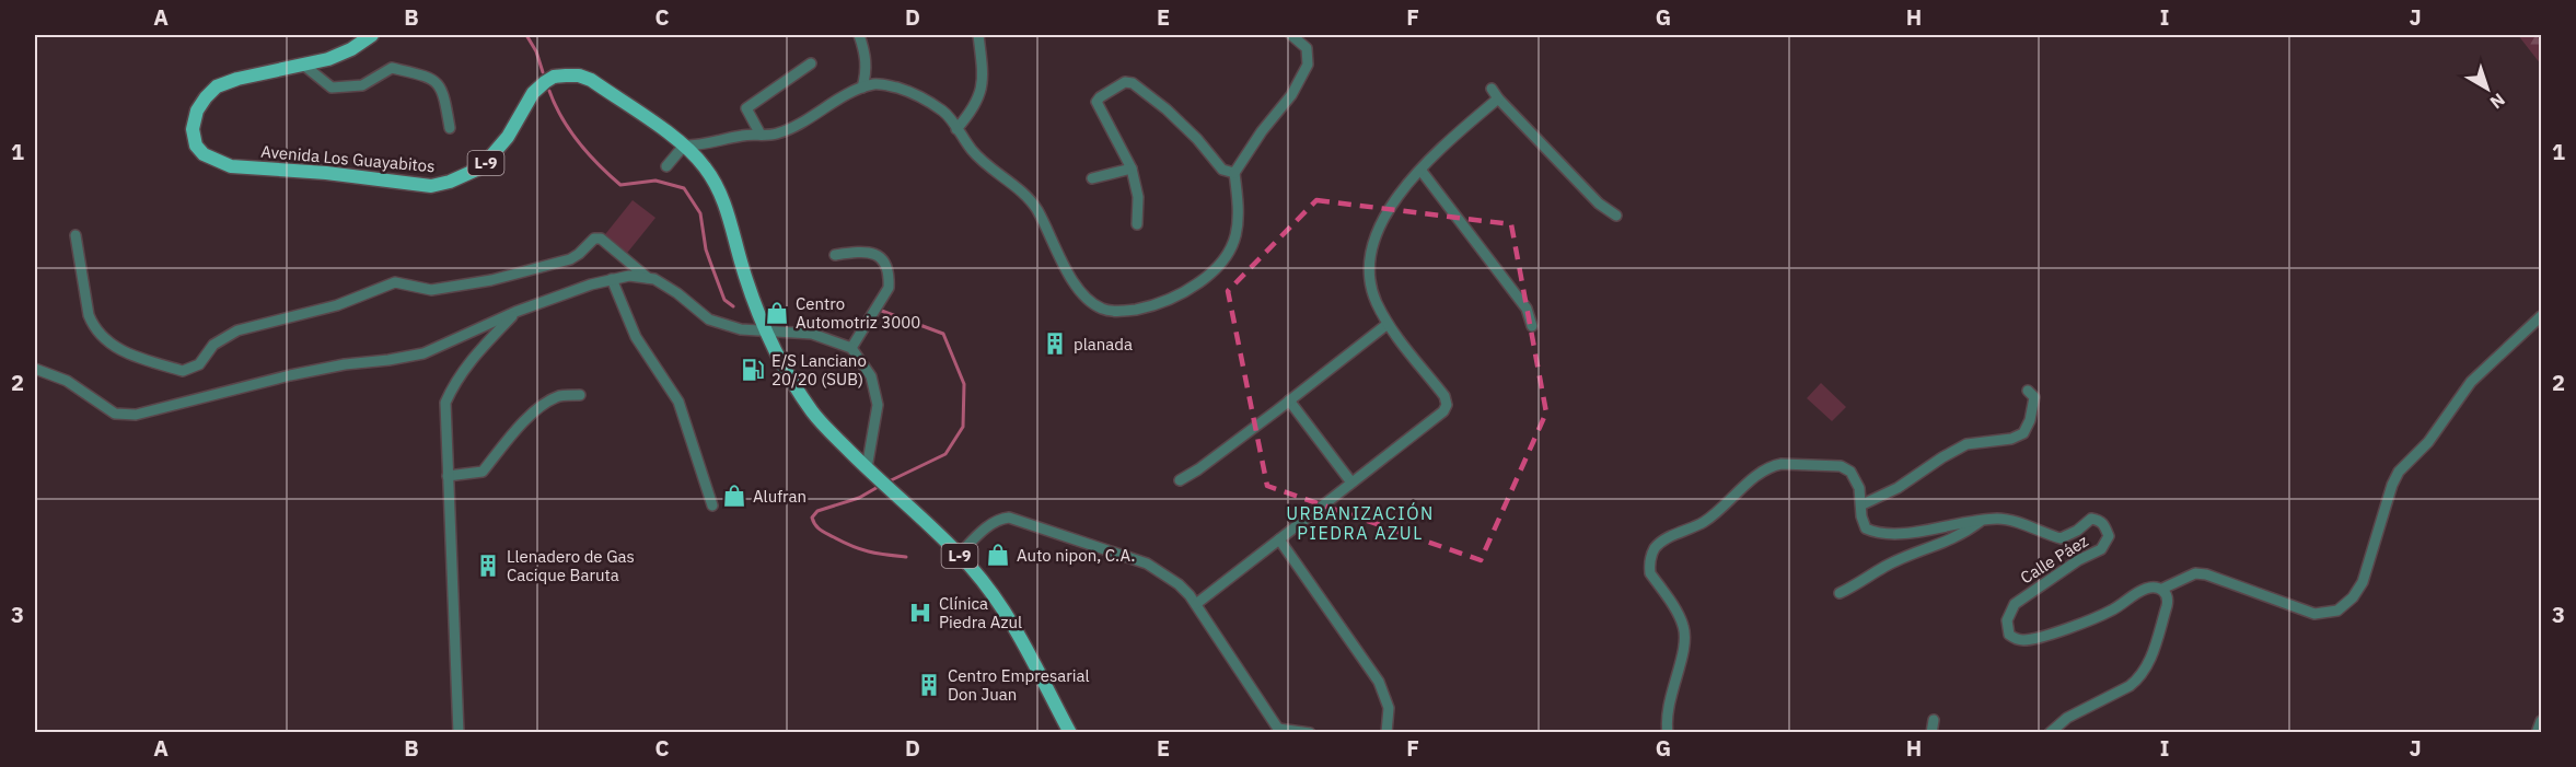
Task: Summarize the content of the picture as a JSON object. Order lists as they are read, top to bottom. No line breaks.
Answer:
{"streets":{"main road":["Avenida Los Guayabitos","L-9"],"street":["Calle Páez"]},"crossings":[["Avenida Los Guayabitos","L-9"]],"districts":["URBANIZACIÓN PIEDRA AZUL"],"places":{"shop":["Centro Automotriz 3000","Alufran","Auto nipon, C.A."],"building":["planada","Llenadero de Gas Cacique Baruta","Centro Empresarial Don Juan"],"fuel station":["E/S Lanciano 20/20 (SUB)"],"hospital":["Clínica Piedra Azul"]},"north":"bottom right","grid":{"columns":["A","B","C","D","E","F","G","H","I","J"],"rows":["1","2","3"]}}
